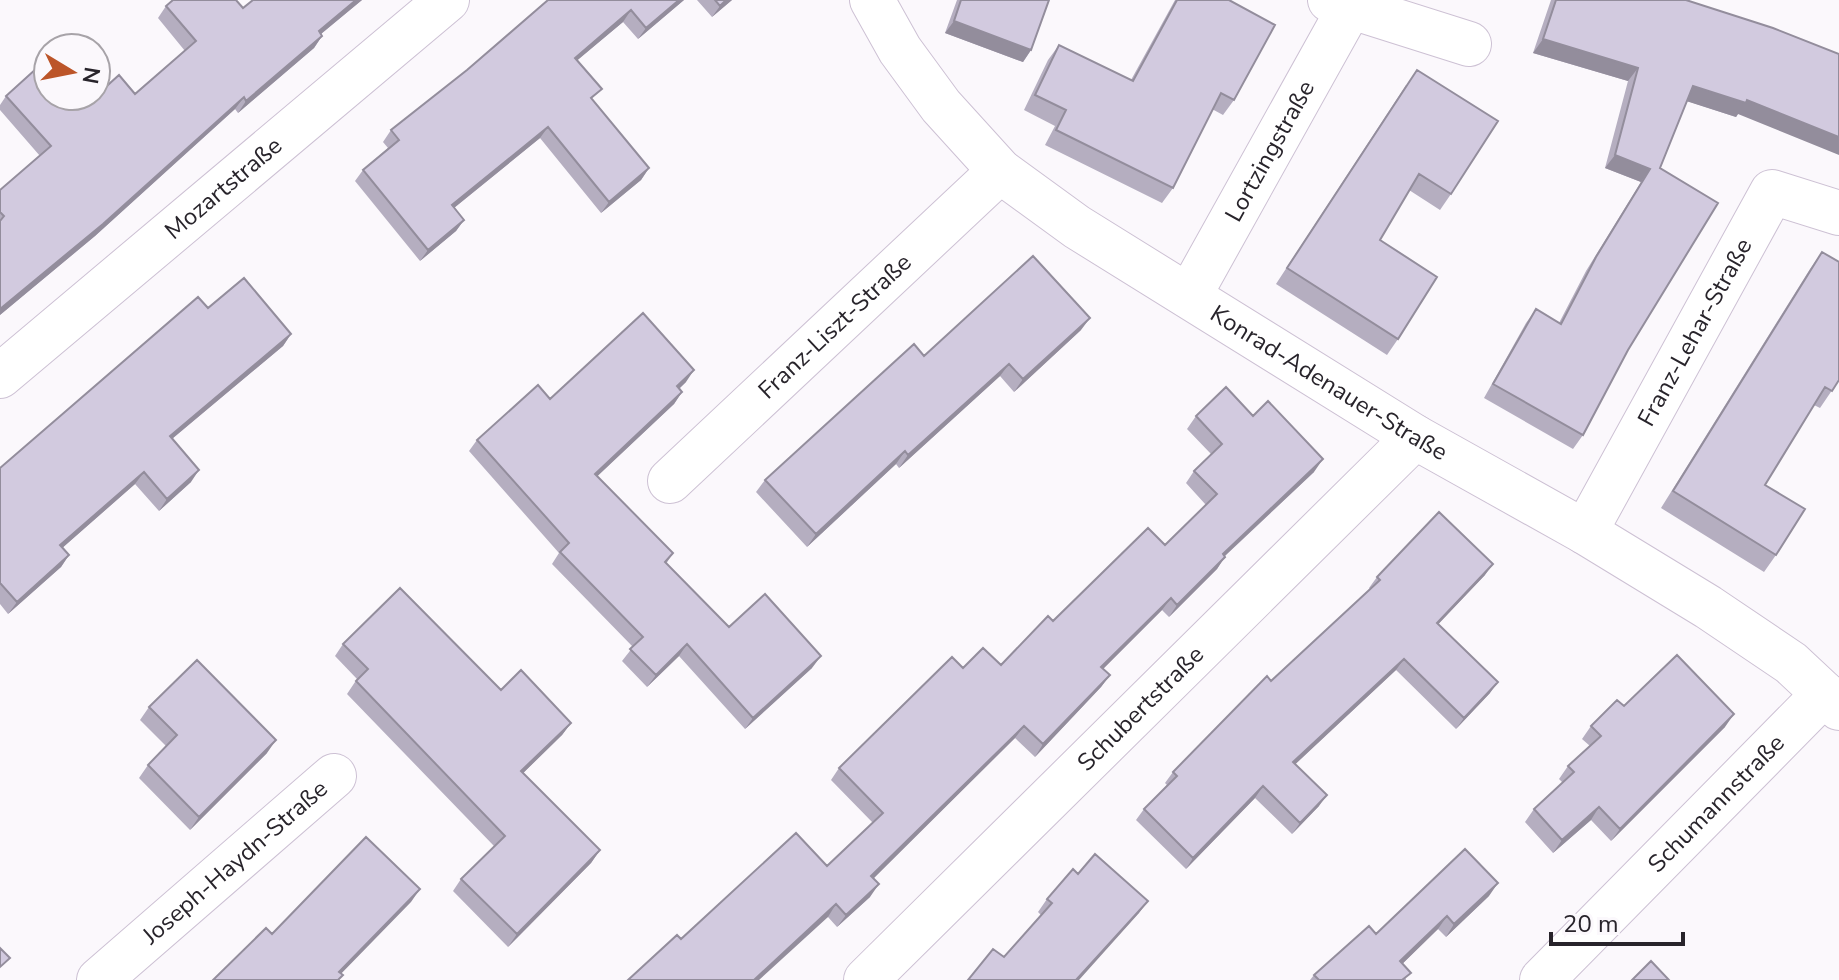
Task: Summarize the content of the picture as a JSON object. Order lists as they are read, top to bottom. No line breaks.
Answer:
{"streets":{"street":["Lortzingstraße","Mozartstraße","Franz-Liszt-Straße","Franz-Lehar-Straße","Konrad-Adenauer-Straße","Schubertstraße","Schumannstraße","Joseph-Haydn-Straße"]},"crossings":[["Lortzingstraße","Konrad-Adenauer-Straße"],["Franz-Liszt-Straße","Konrad-Adenauer-Straße"],["Franz-Lehar-Straße","Konrad-Adenauer-Straße"],["Konrad-Adenauer-Straße","Schubertstraße"],["Konrad-Adenauer-Straße","Schumannstraße"]],"scale_bar":"20 m","north":"right"}
